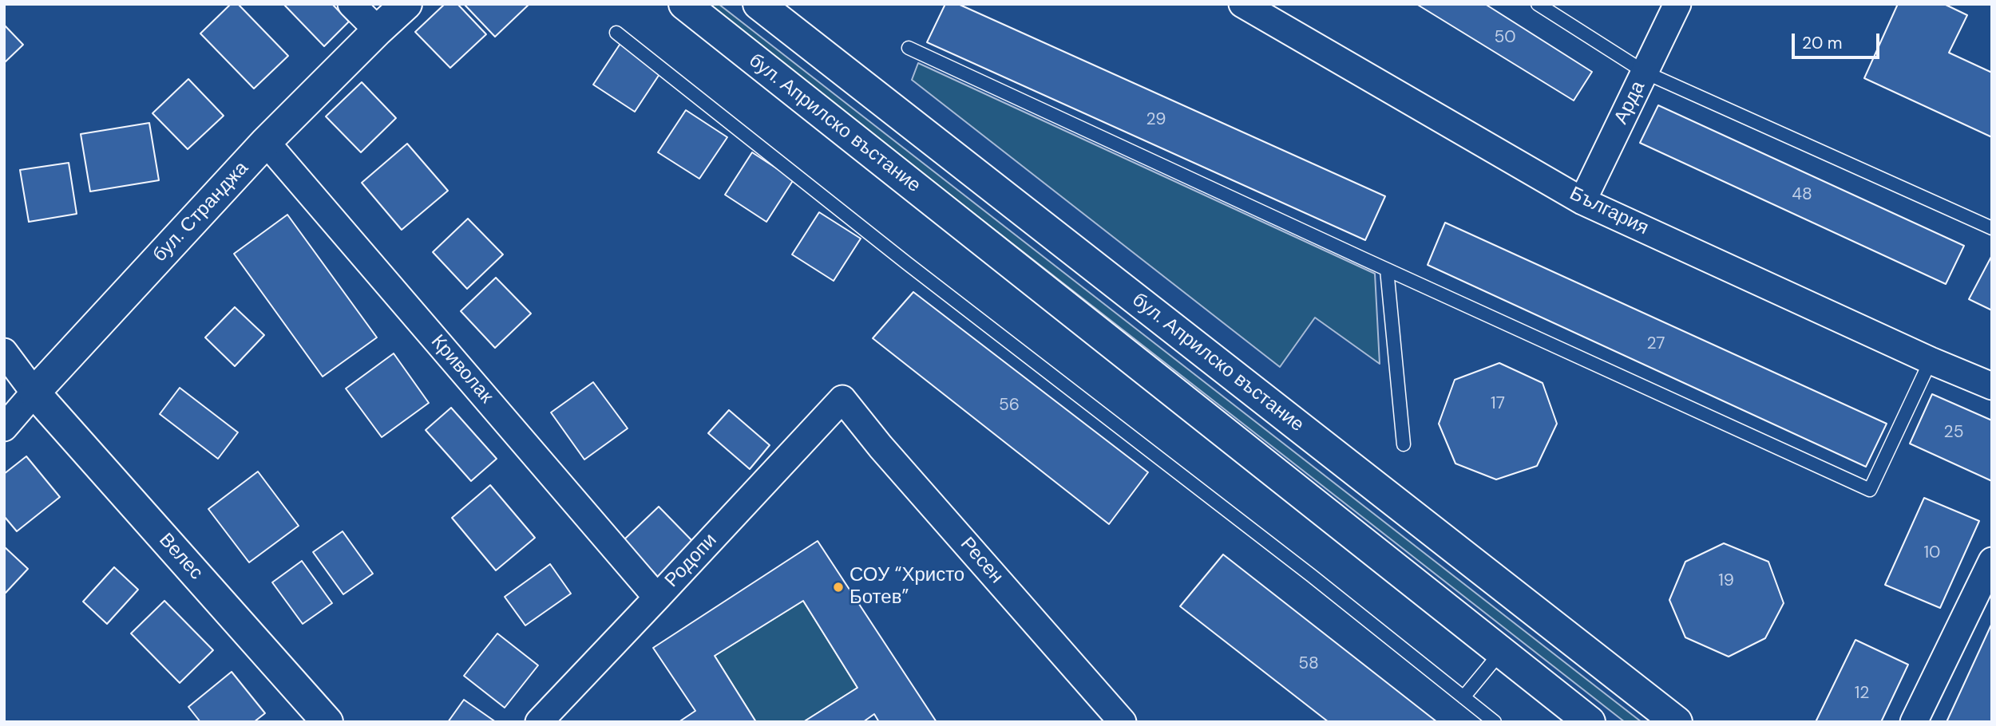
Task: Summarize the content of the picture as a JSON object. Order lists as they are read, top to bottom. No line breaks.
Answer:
{"streets":{"street":["Арда","бул. Априлско въстание","България","бул. Странджа","Криволак","Велес","Родопи","Ресен"]},"crossings":[["Арда","България"],["бул. Странджа","Криволак"],["бул. Странджа","Велес"],["Криволак","Родопи"],["Родопи","Ресен"]],"places":["СОУ “Христо Ботев”"],"house_numbers":["50","29","48","27","17","56","25","10","19","58","12"],"scale_bar":"20 m"}
